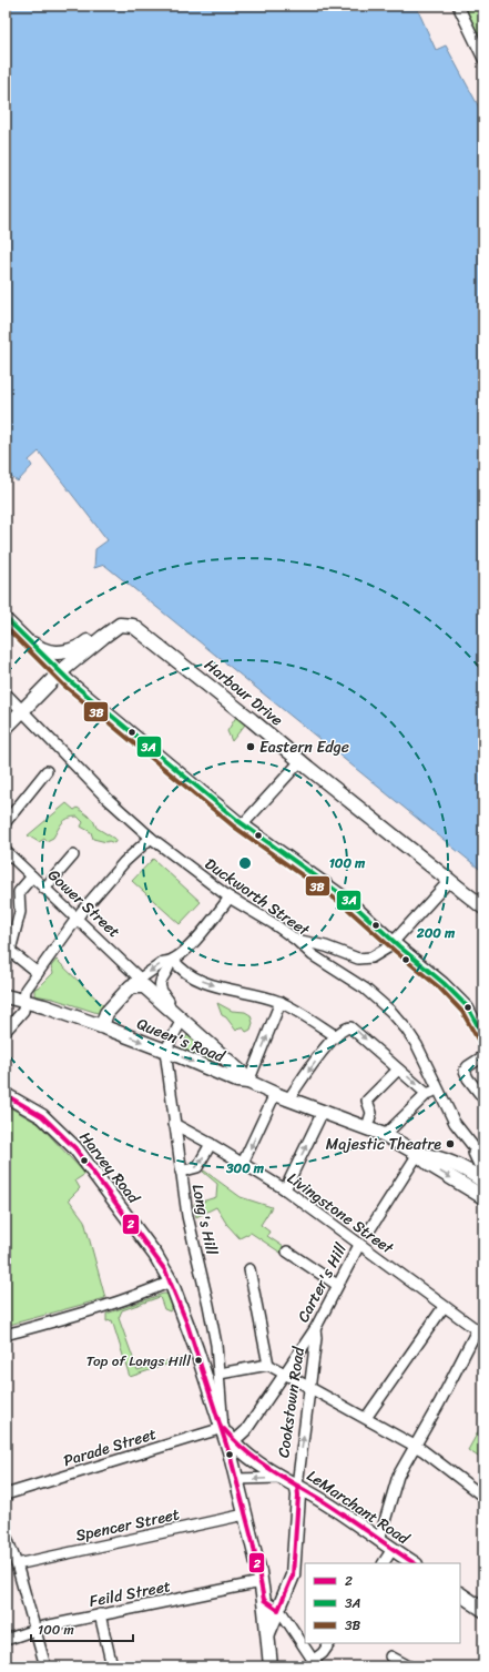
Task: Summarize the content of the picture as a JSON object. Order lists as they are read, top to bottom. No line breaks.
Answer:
{"streets":{"main road":["Harbour Drive","Gower Street","Queen's Road","Harvey Road","Cookstown Road","LeMarchant Road"],"street":["Duckworth Street","Livingstone Street","Long's Hill","Carter's Hill","Parade Street","Spencer Street","Feild Street"]},"crossings":[["Gower Street","Queen's Road"],["Queen's Road","Long's Hill"],["Harvey Road","Long's Hill"],["Harvey Road","Parade Street"],["Harvey Road","LeMarchant Road"],["Livingstone Street","Long's Hill"],["Livingstone Street","Carter's Hill"],["Long's Hill","Parade Street"],["Long's Hill","LeMarchant Road"],["Carter's Hill","Cookstown Road"],["Carter's Hill","LeMarchant Road"],["Cookstown Road","LeMarchant Road"],["Parade Street","LeMarchant Road"]],"places":["Eastern Edge","Majestic Theatre","Top of Longs Hill"],"lines":["transit line 3A","transit line 3B","transit line 2"],"legend":["2","3A","3B"],"scale_bar":"100 m","rings":["100 m","200 m","300 m"]}
